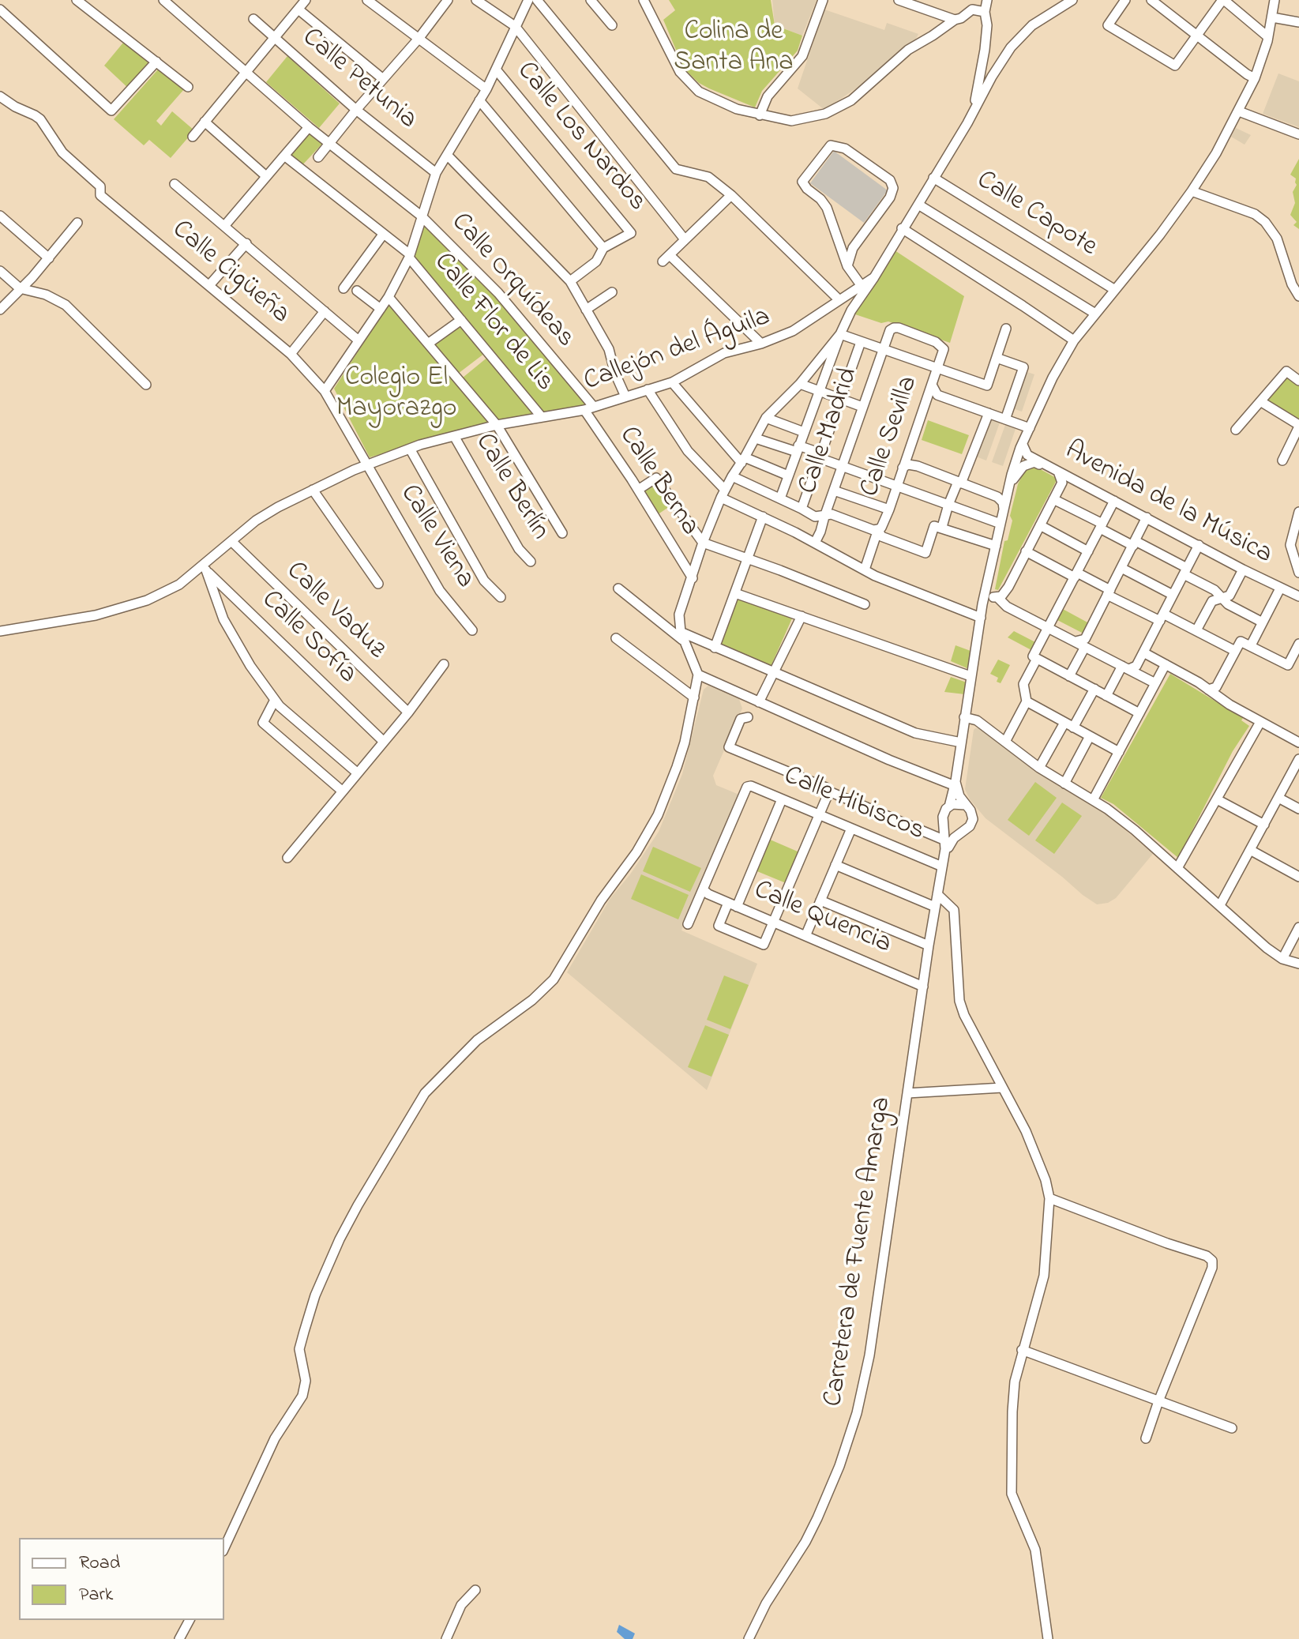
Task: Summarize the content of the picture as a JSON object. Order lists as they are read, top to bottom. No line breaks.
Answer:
{"streets":{"street":["Calle Petunia","Calle Los Nardos","Calle Capote","Calle Cigüeña","Calle Orquídeas","Calle Flor de Lis","Callejón del Águila","Calle Madrid","Calle Sevilla","Calle Berna","Calle Berlín","Avenida de la Música","Calle Viena","Calle Vaduz","Calle Sofía","Calle Hibiscos","Calle Quencia","Carretera de Fuente Amarga"]},"crossings":[["Calle Cigüeña","Callejón del Águila"],["Calle Cigüeña","Calle Viena"],["Calle Orquídeas","Callejón del Águila"],["Calle Orquídeas","Calle Berna"],["Calle Flor de Lis","Callejón del Águila"],["Callejón del Águila","Calle Berna"],["Callejón del Águila","Calle Berlín"],["Callejón del Águila","Calle Viena"],["Callejón del Águila","Calle Vaduz"],["Callejón del Águila","Calle Sofía"],["Calle Madrid","Calle Sevilla"],["Calle Hibiscos","Calle Quencia"],["Calle Hibiscos","Carretera de Fuente Amarga"],["Calle Quencia","Carretera de Fuente Amarga"]],"parks":["Colina de Santa Ana","Colegio El Mayorazgo"],"legend":["Road","Park"]}
